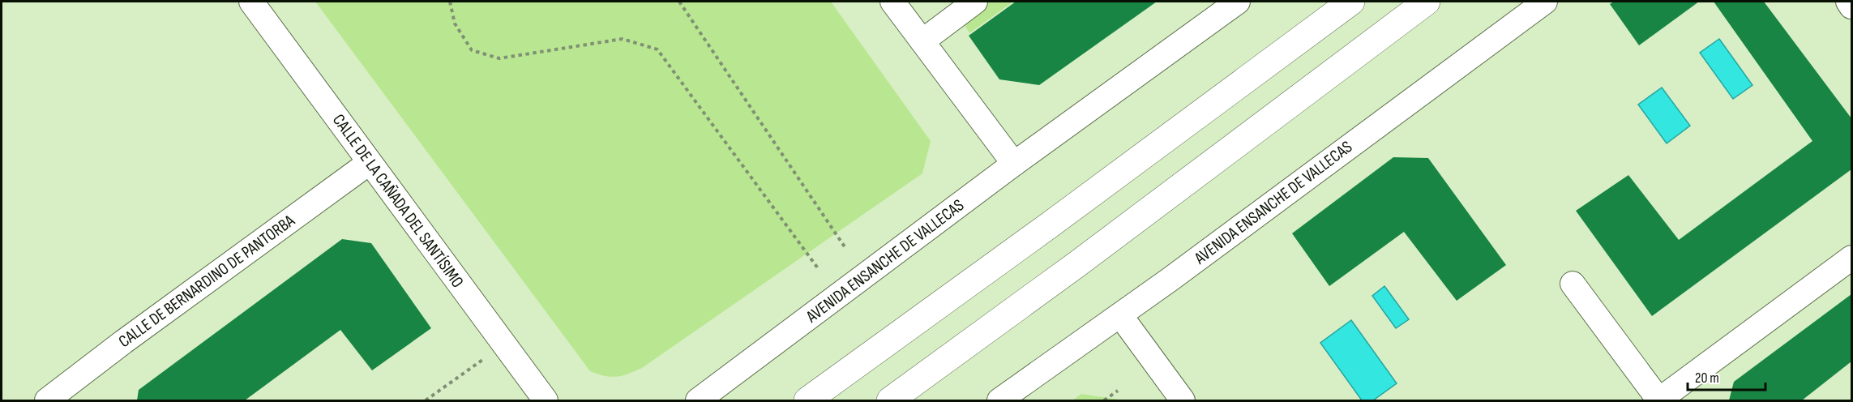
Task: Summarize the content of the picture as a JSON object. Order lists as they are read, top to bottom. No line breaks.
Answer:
{"streets":{"street":["CALLE DE LA CAÑADA DEL SANTÍSIMO","AVENIDA ENSANCHE DE VALLECAS","CALLE DE BERNARDINO DE PANTORBA"]},"crossings":[["CALLE DE LA CAÑADA DEL SANTÍSIMO","CALLE DE BERNARDINO DE PANTORBA"]],"scale_bar":"20 m"}
